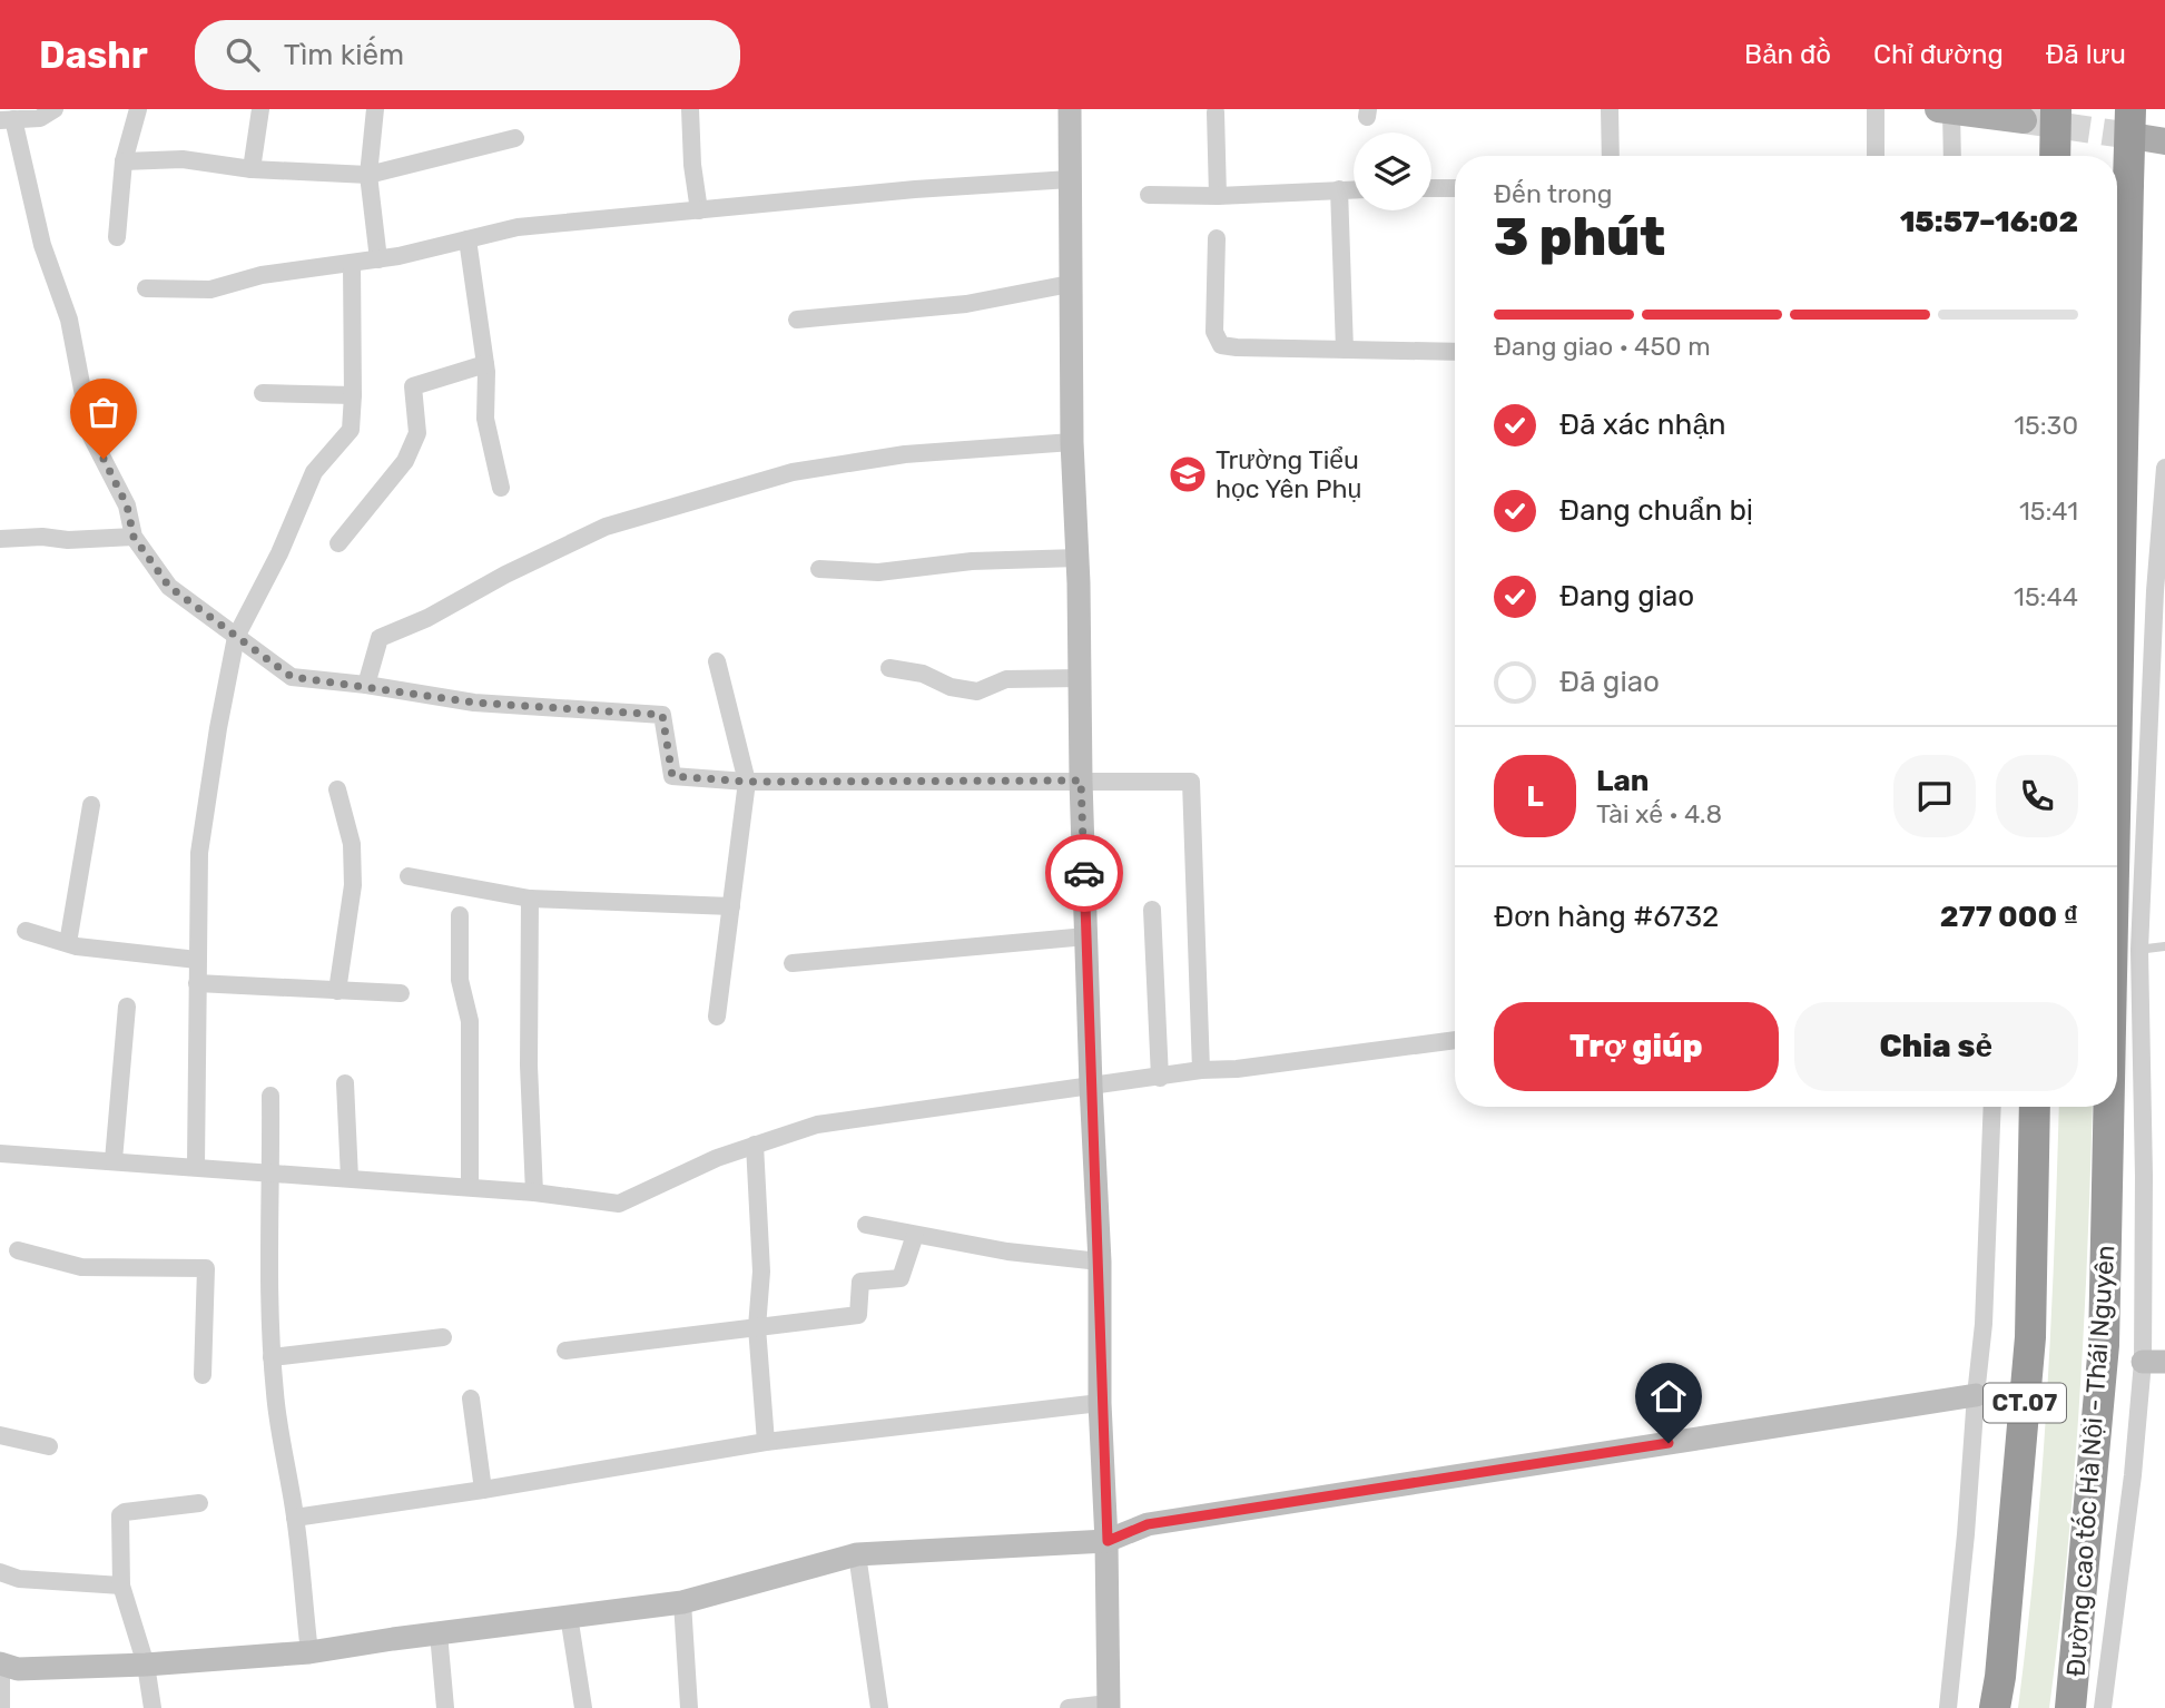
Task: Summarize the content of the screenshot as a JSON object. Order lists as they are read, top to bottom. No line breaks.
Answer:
{"streets":{"highway":["CT.07","Đường cao tốc Hà Nội - Thái Nguyên"]},"places":{"school or university":["Trường Tiểu học Yên Phụ"]},"page":{"header":"Dashr","search":"Tìm kiếm","nav":["Bản đồ","Chỉ đường","Đã lưu"],"heading":["3 phút","Đến trong","15:57–16:02"],"panel":["Lan","Tài xế · 4.8","Đơn hàng #6732","277 000 ₫"],"bar":"Đang giao · 450 m","list":[["Đã xác nhận","15:30"],["Đang chuẩn bị","15:41"],["Đang giao","15:44"],"Đã giao"],"round":"L","buttons":["Trợ giúp","Chia sẻ"]}}
